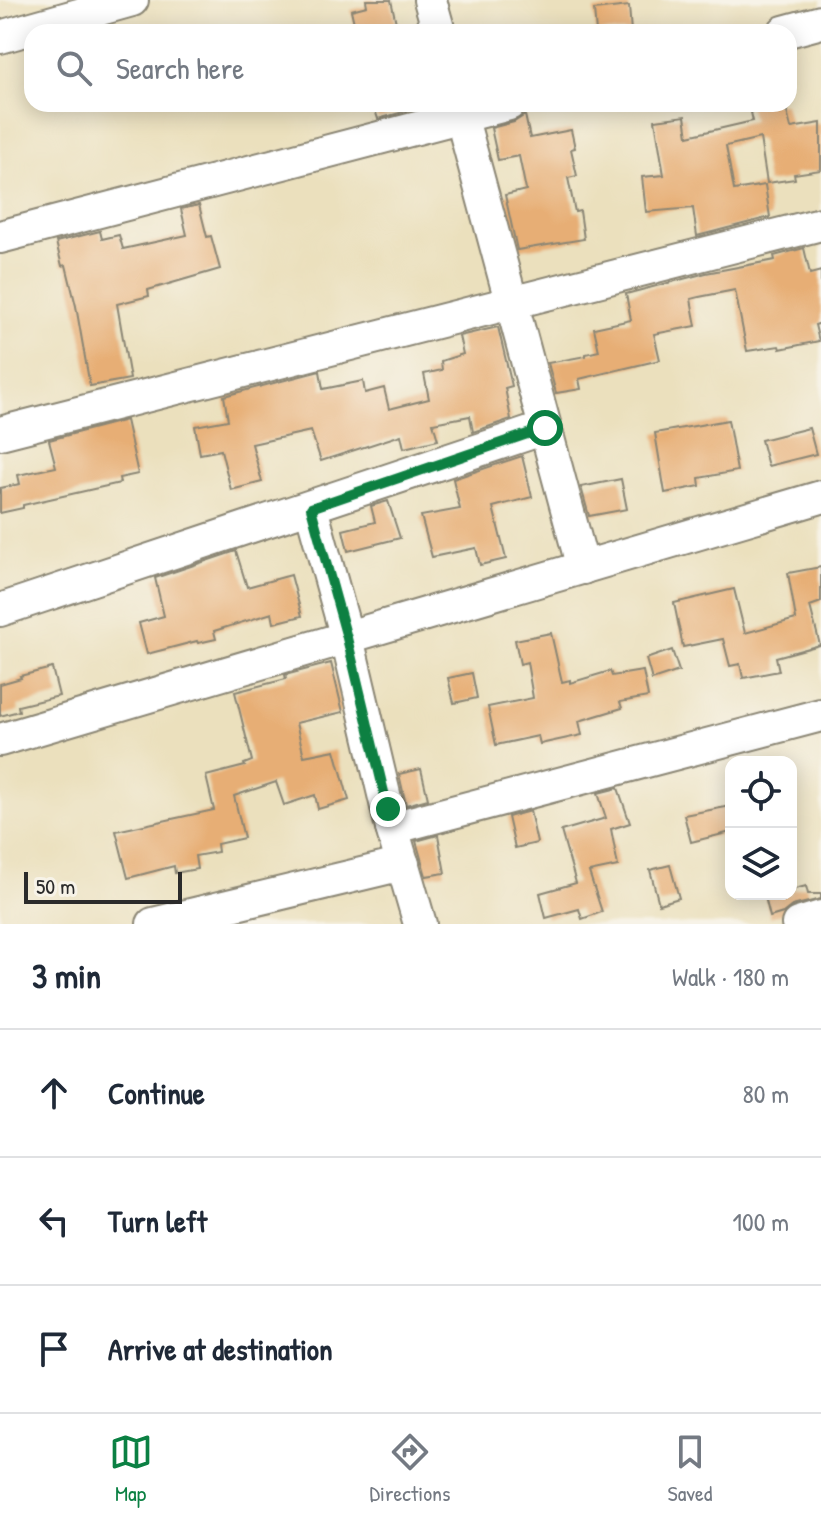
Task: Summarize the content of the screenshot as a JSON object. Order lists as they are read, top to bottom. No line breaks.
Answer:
{"scale_bar":"50 m","page":{"search":"Search here","scale":"50 m","heading":["3 min","Walk · 180 m"],"list":[["Continue","80 m"],["Turn left","100 m"],"Arrive at destination"],"nav":["Map","Directions","Saved"]}}
